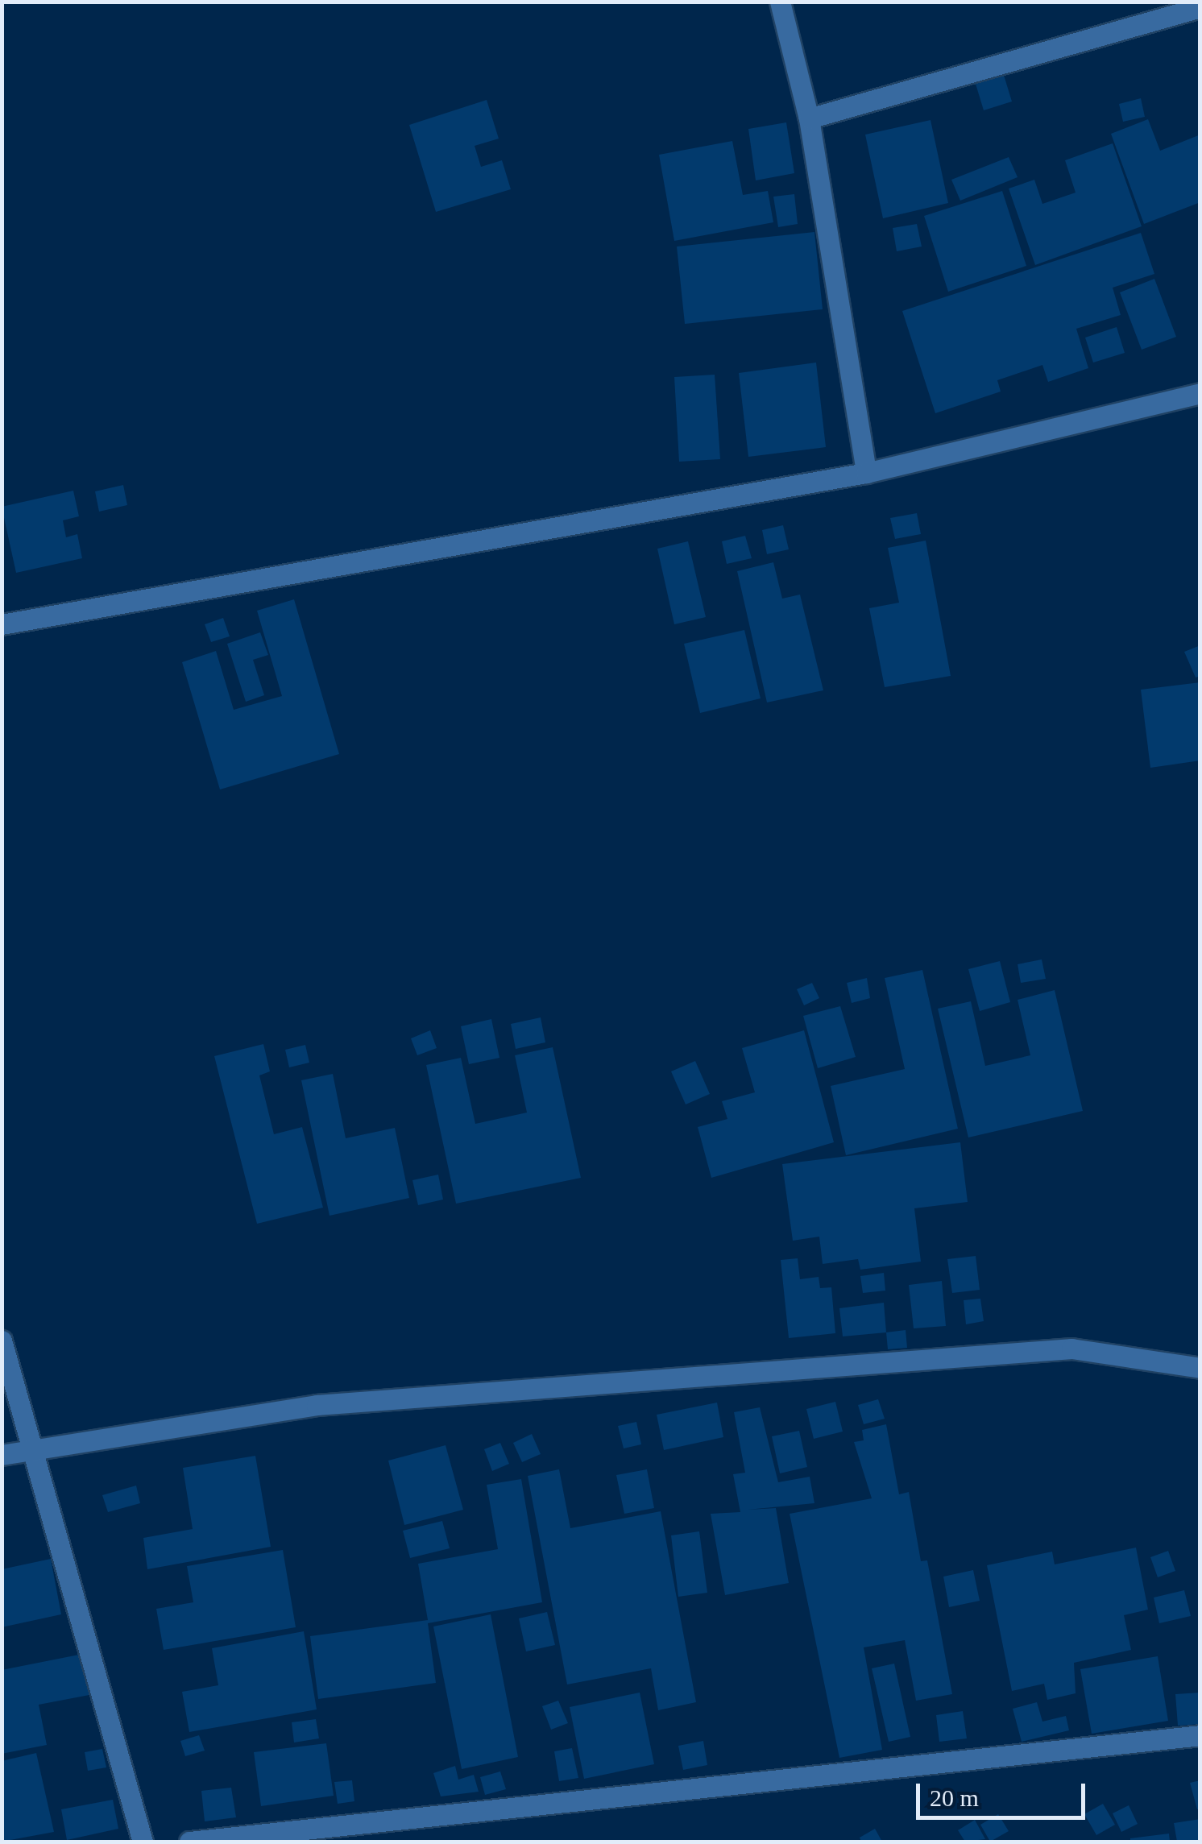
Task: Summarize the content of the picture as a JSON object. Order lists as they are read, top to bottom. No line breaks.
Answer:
{"scale_bar":"20 m"}
